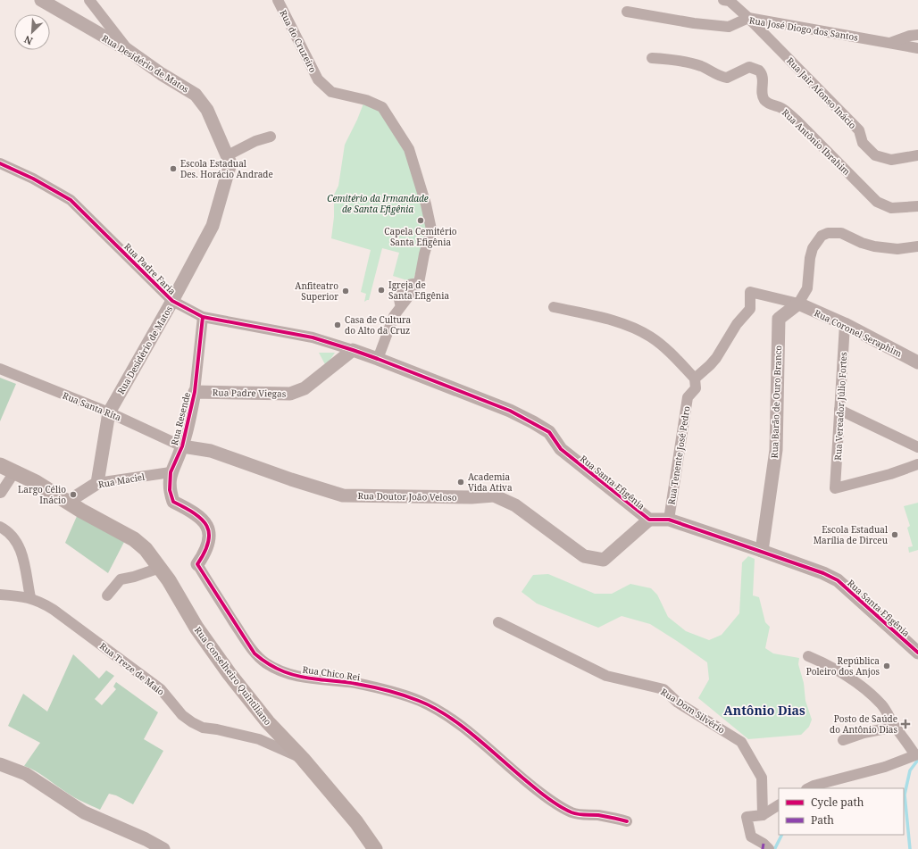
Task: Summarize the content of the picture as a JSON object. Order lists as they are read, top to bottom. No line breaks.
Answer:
{"streets":{"main road":["Rua Conselheiro Quintiliano"],"street":["Rua José Diogo dos Santos","Rua do Cruzeiro","Rua Desidério de Matos","Rua Jair Afonso Inácio","Rua Antônio Ibrahim","Rua Padre Faria","Rua Coronel Seraphim","Rua Padre Viegas","Rua Barão de Ouro Branco","Rua Santa Rita","Rua Vereador Júlio Fortes","Rua Resende","Rua Tenente José Pedro","Rua Maciel","Rua Santa Efigênia","Rua Doutor João Veloso","Rua Treze de Maio","Rua Chico Rei","Rua Dom Silvério"]},"crossings":[["Rua José Diogo dos Santos","Rua Jair Afonso Inácio"],["Rua do Cruzeiro","Rua Santa Efigênia"],["Rua Desidério de Matos","Rua Padre Faria"],["Rua Desidério de Matos","Rua Santa Rita"],["Rua Desidério de Matos","Rua Maciel"],["Rua Padre Faria","Rua Padre Viegas"],["Rua Padre Faria","Rua Resende"],["Rua Padre Faria","Rua Santa Efigênia"],["Rua Coronel Seraphim","Rua Barão de Ouro Branco"],["Rua Coronel Seraphim","Rua Vereador Júlio Fortes"],["Rua Padre Viegas","Rua Resende"],["Rua Padre Viegas","Rua Santa Efigênia"],["Rua Barão de Ouro Branco","Rua Santa Efigênia"],["Rua Santa Rita","Rua Resende"],["Rua Santa Rita","Rua Doutor João Veloso"],["Rua Resende","Rua Maciel"],["Rua Resende","Rua Doutor João Veloso"],["Rua Resende","Rua Chico Rei"],["Rua Tenente José Pedro","Rua Santa Efigênia"],["Rua Maciel","Rua Conselheiro Quintiliano"],["Rua Santa Efigênia","Rua Doutor João Veloso"],["Rua Treze de Maio","Rua Conselheiro Quintiliano"]],"districts":["Antônio Dias"],"parks":["Cemitério da Irmandade de Santa Efigênia"],"places":{"other":["Escola Estadual Des. Horácio Andrade","Capela Cemitério Santa Efigênia","Igreja de Santa Efigênia","Anfiteatro Superior","Casa de Cultura do Alto da Cruz","Academia Vida Ativa","Largo Célio Inácio","Escola Estadual Marília de Dirceu","República Poleiro dos Anjos"],"health":["Posto de Saúde do Antônio Dias"]},"legend":["Cycle path","Path"],"north":"bottom left"}
